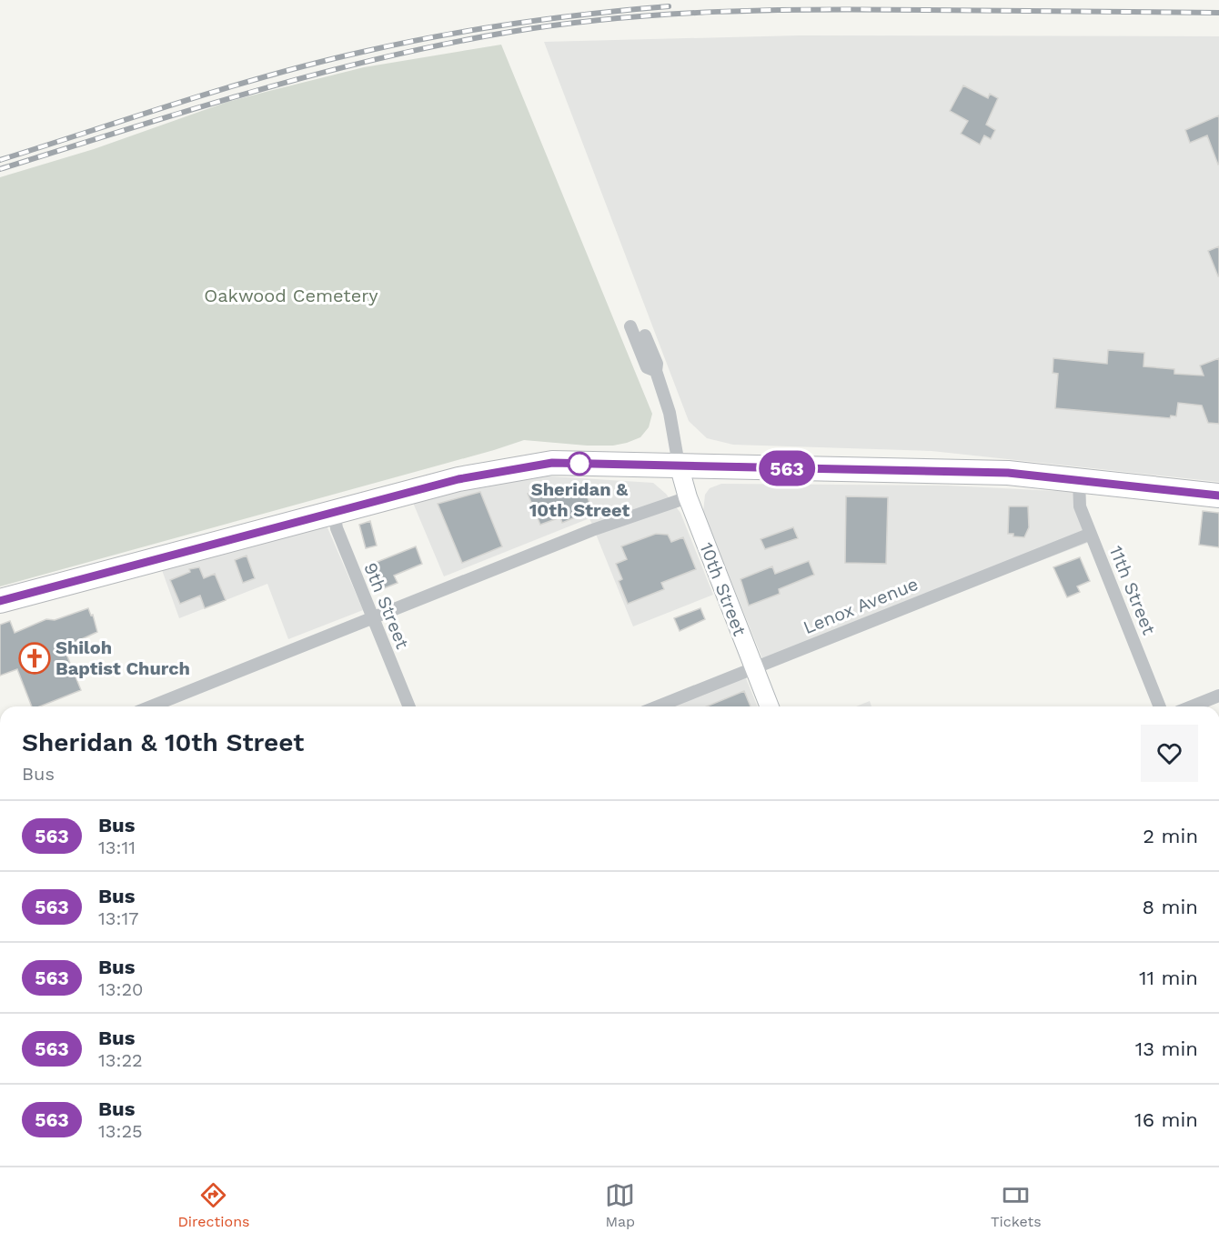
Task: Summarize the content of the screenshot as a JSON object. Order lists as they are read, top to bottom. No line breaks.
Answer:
{"streets":{"street":["10th Street","11th Street","9th Street","Lenox Avenue"]},"crossings":[["10th Street","Lenox Avenue"],["11th Street","Lenox Avenue"]],"parks":["Oakwood Cemetery"],"places":{"other":["Sheridan & 10th Street"],"church":["Shiloh Baptist Church"]},"lines":["bus line 563"],"page":{"on_map":"563","heading":["Sheridan & 10th Street","Bus"],"list":[{"mark":"563","name":"Bus","note":"13:11","value":"2 min"},{"mark":"563","name":"Bus","note":"13:17","value":"8 min"},{"mark":"563","name":"Bus","note":"13:20","value":"11 min"},{"mark":"563","name":"Bus","note":"13:22","value":"13 min"},{"mark":"563","name":"Bus","note":"13:25","value":"16 min"}],"tabs":["Directions","Map","Tickets"]}}
